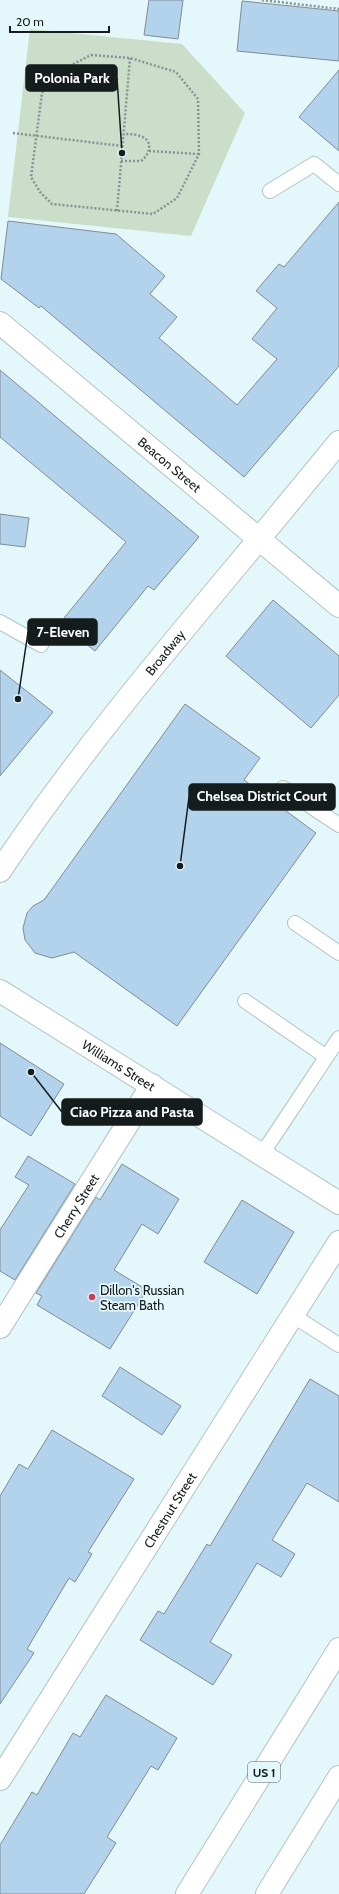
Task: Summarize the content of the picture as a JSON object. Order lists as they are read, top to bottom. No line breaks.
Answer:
{"streets":{"main road":["Beacon Street","Broadway","Williams Street","Cherry Street","Chestnut Street","US 1"]},"crossings":[["Beacon Street","Broadway"],["Williams Street","Cherry Street"]],"places":["Polonia Park","7-Eleven","Chelsea District Court","Ciao Pizza and Pasta","Dillon's Russian Steam Bath"],"scale_bar":"20 m"}
